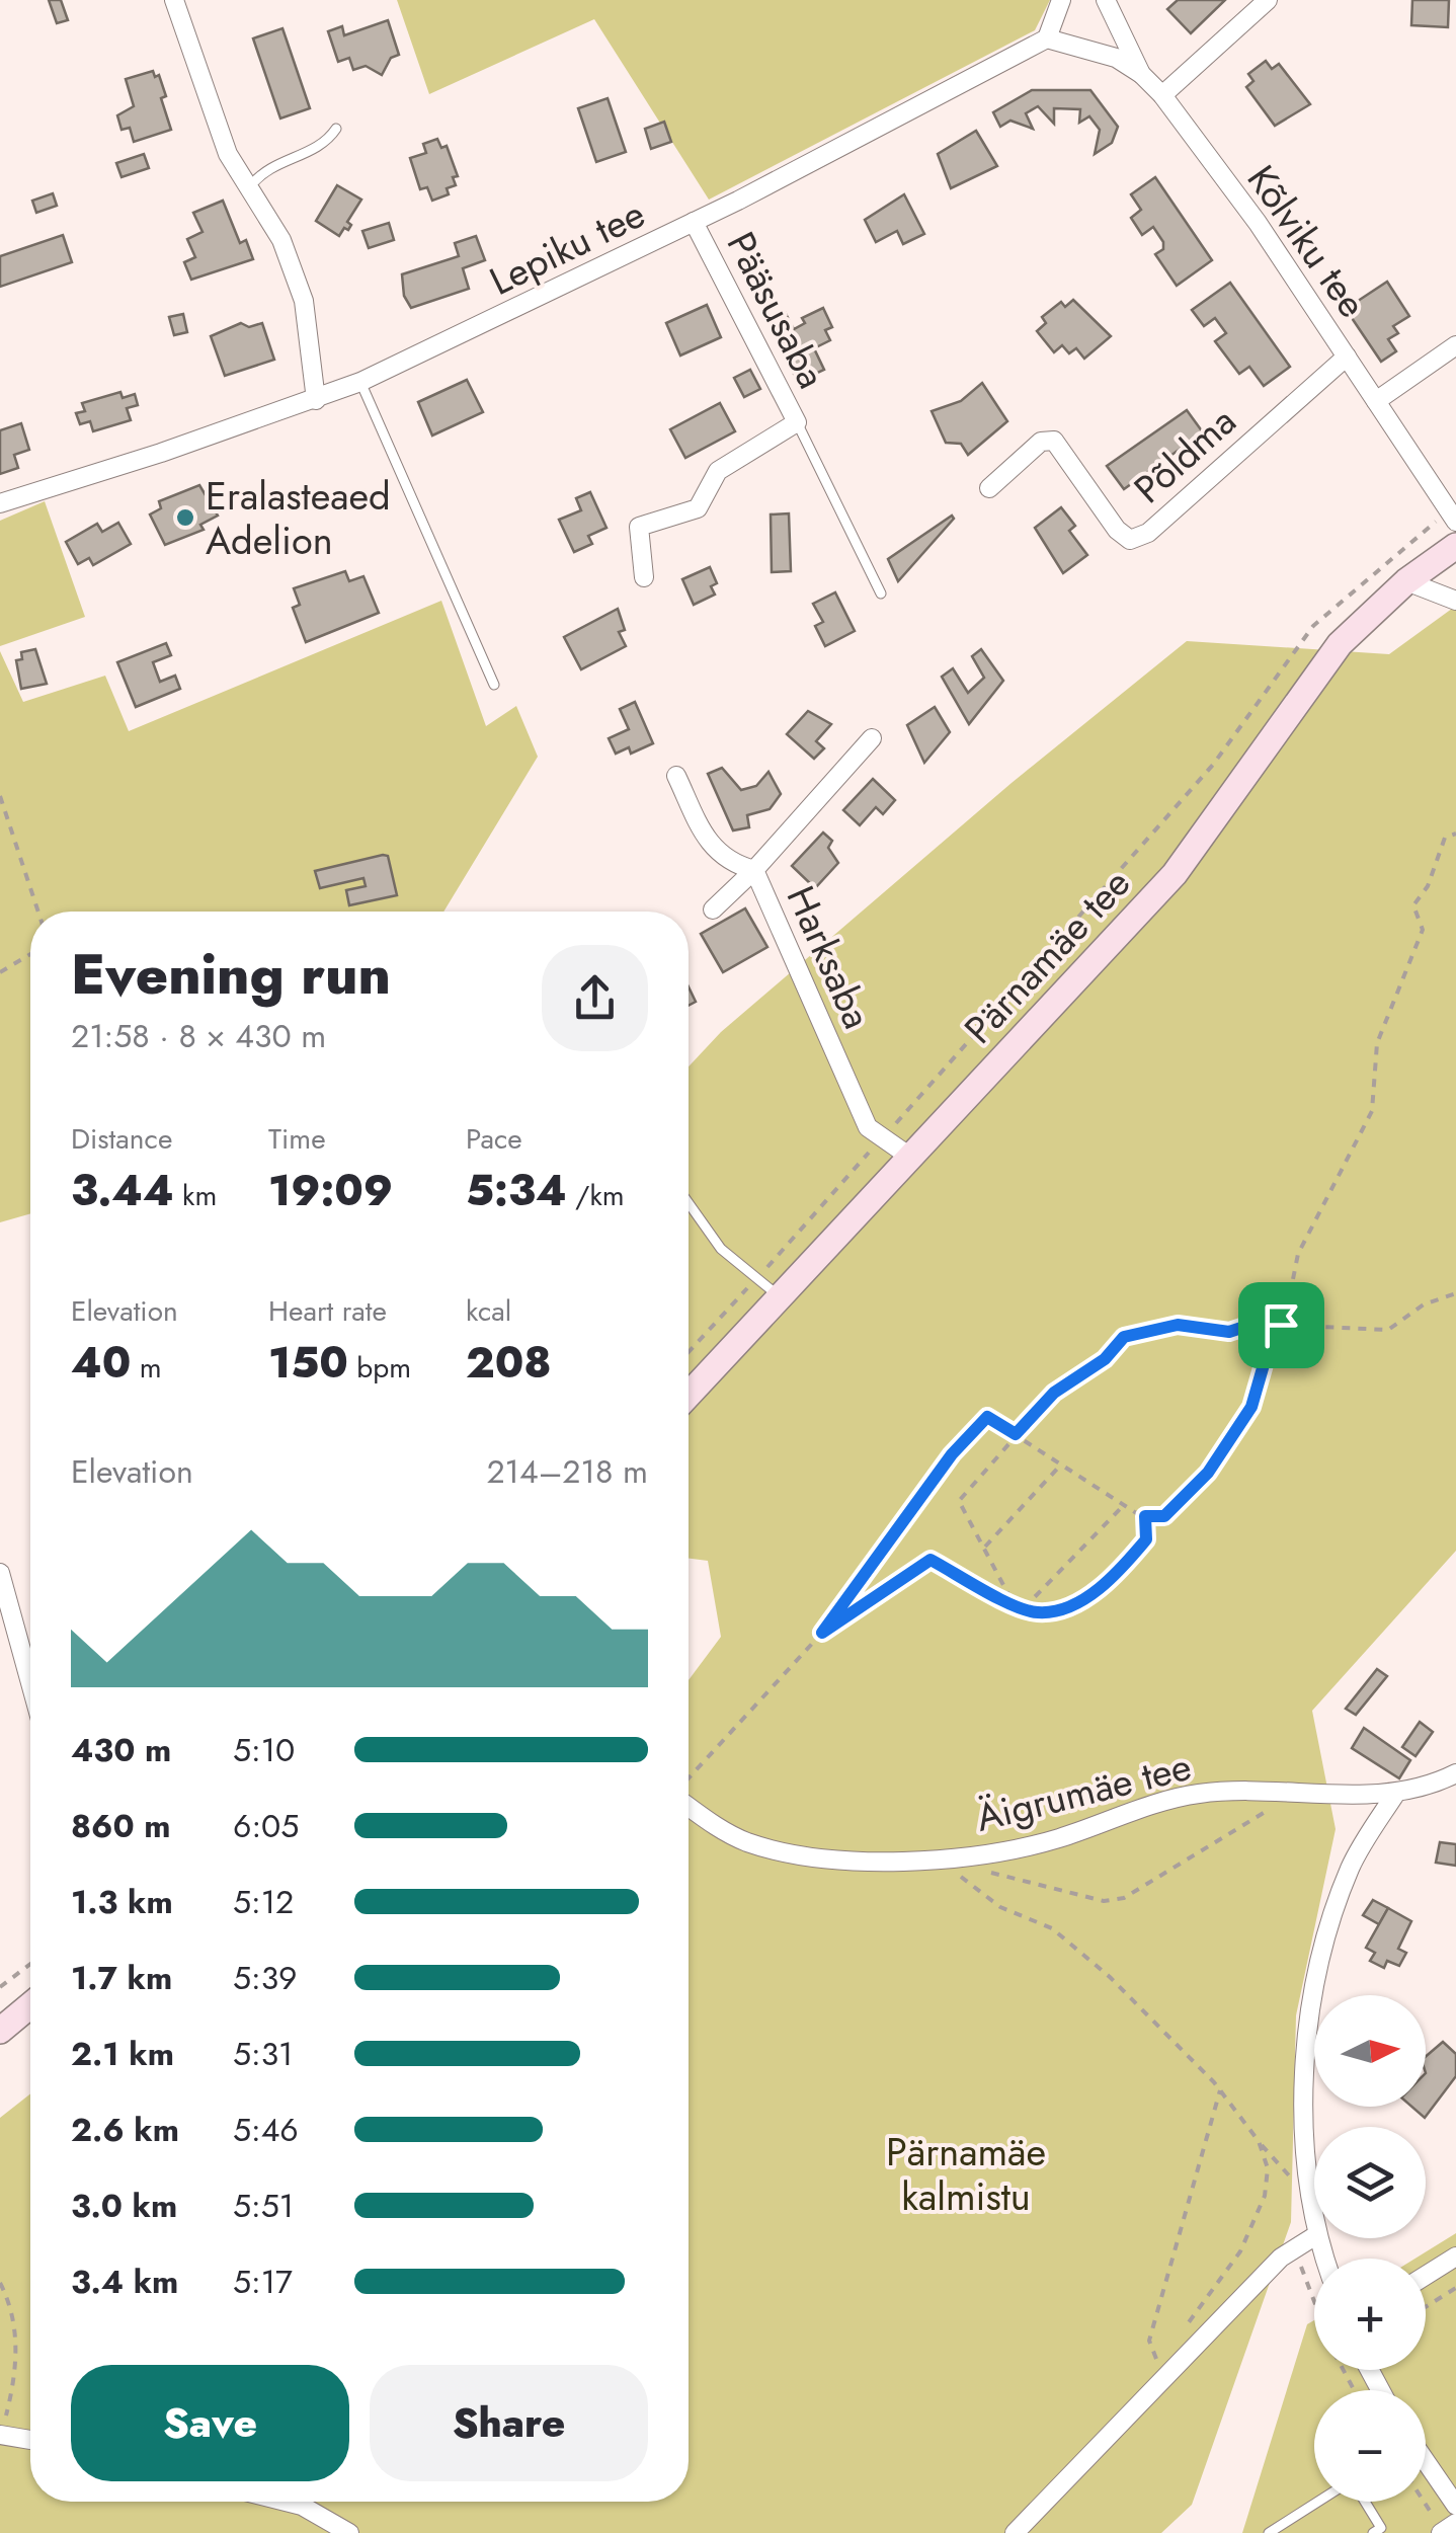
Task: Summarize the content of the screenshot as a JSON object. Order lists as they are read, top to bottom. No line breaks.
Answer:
{"streets":{"main road":["Pärnamäe tee"],"street":["Kõlviku tee","Lepiku tee","Pääsusaba","Põldma","Harksaba","Äigrumäe tee"]},"crossings":[["Kõlviku tee","Põldma"],["Lepiku tee","Pääsusaba"],["Pärnamäe tee","Harksaba"]],"parks":["Pärnamäe kalmistu"],"places":["Eralasteaed Adelion"],"north":"right","page":{"heading":["Evening run","21:58 · 8 × 430 m"],"stats":[["Distance","3.44 km"],["Time","19:09"],["Pace","5:34 /km"],["Elevation","40 m"],["Heart rate","150 bpm"],["kcal","208"]],"chart":["Elevation","214–218 m"],"list":[{"name":"430 m","note":"5:10"},{"name":"860 m","note":"6:05"},{"name":"1.3 km","note":"5:12"},{"name":"1.7 km","note":"5:39"},{"name":"2.1 km","note":"5:31"},{"name":"2.6 km","note":"5:46"},{"name":"3.0 km","note":"5:51"},{"name":"3.4 km","note":"5:17"}],"map_buttons":["+","−"],"buttons":["Save","Share"]}}
